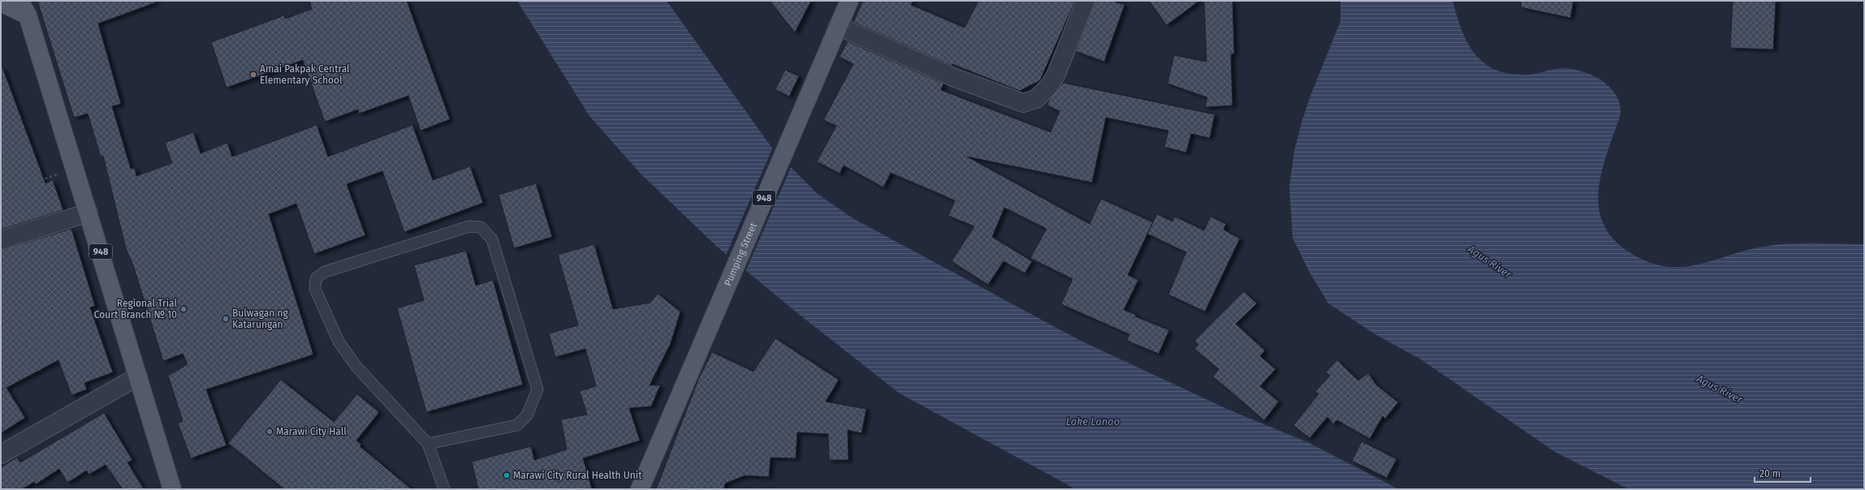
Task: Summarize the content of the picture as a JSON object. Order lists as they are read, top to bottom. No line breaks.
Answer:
{"streets":{"main road":["948","Pumping Street"]},"water":["Agus River","Lake Lanao"],"places":["Amai Pakpak Central Elementary School","Regional Trial Court Branch № 10","Bulwagan ng Katarungan","Marawi City Hall","Marawi City Rural Health Unit"],"scale_bar":"20 m"}
